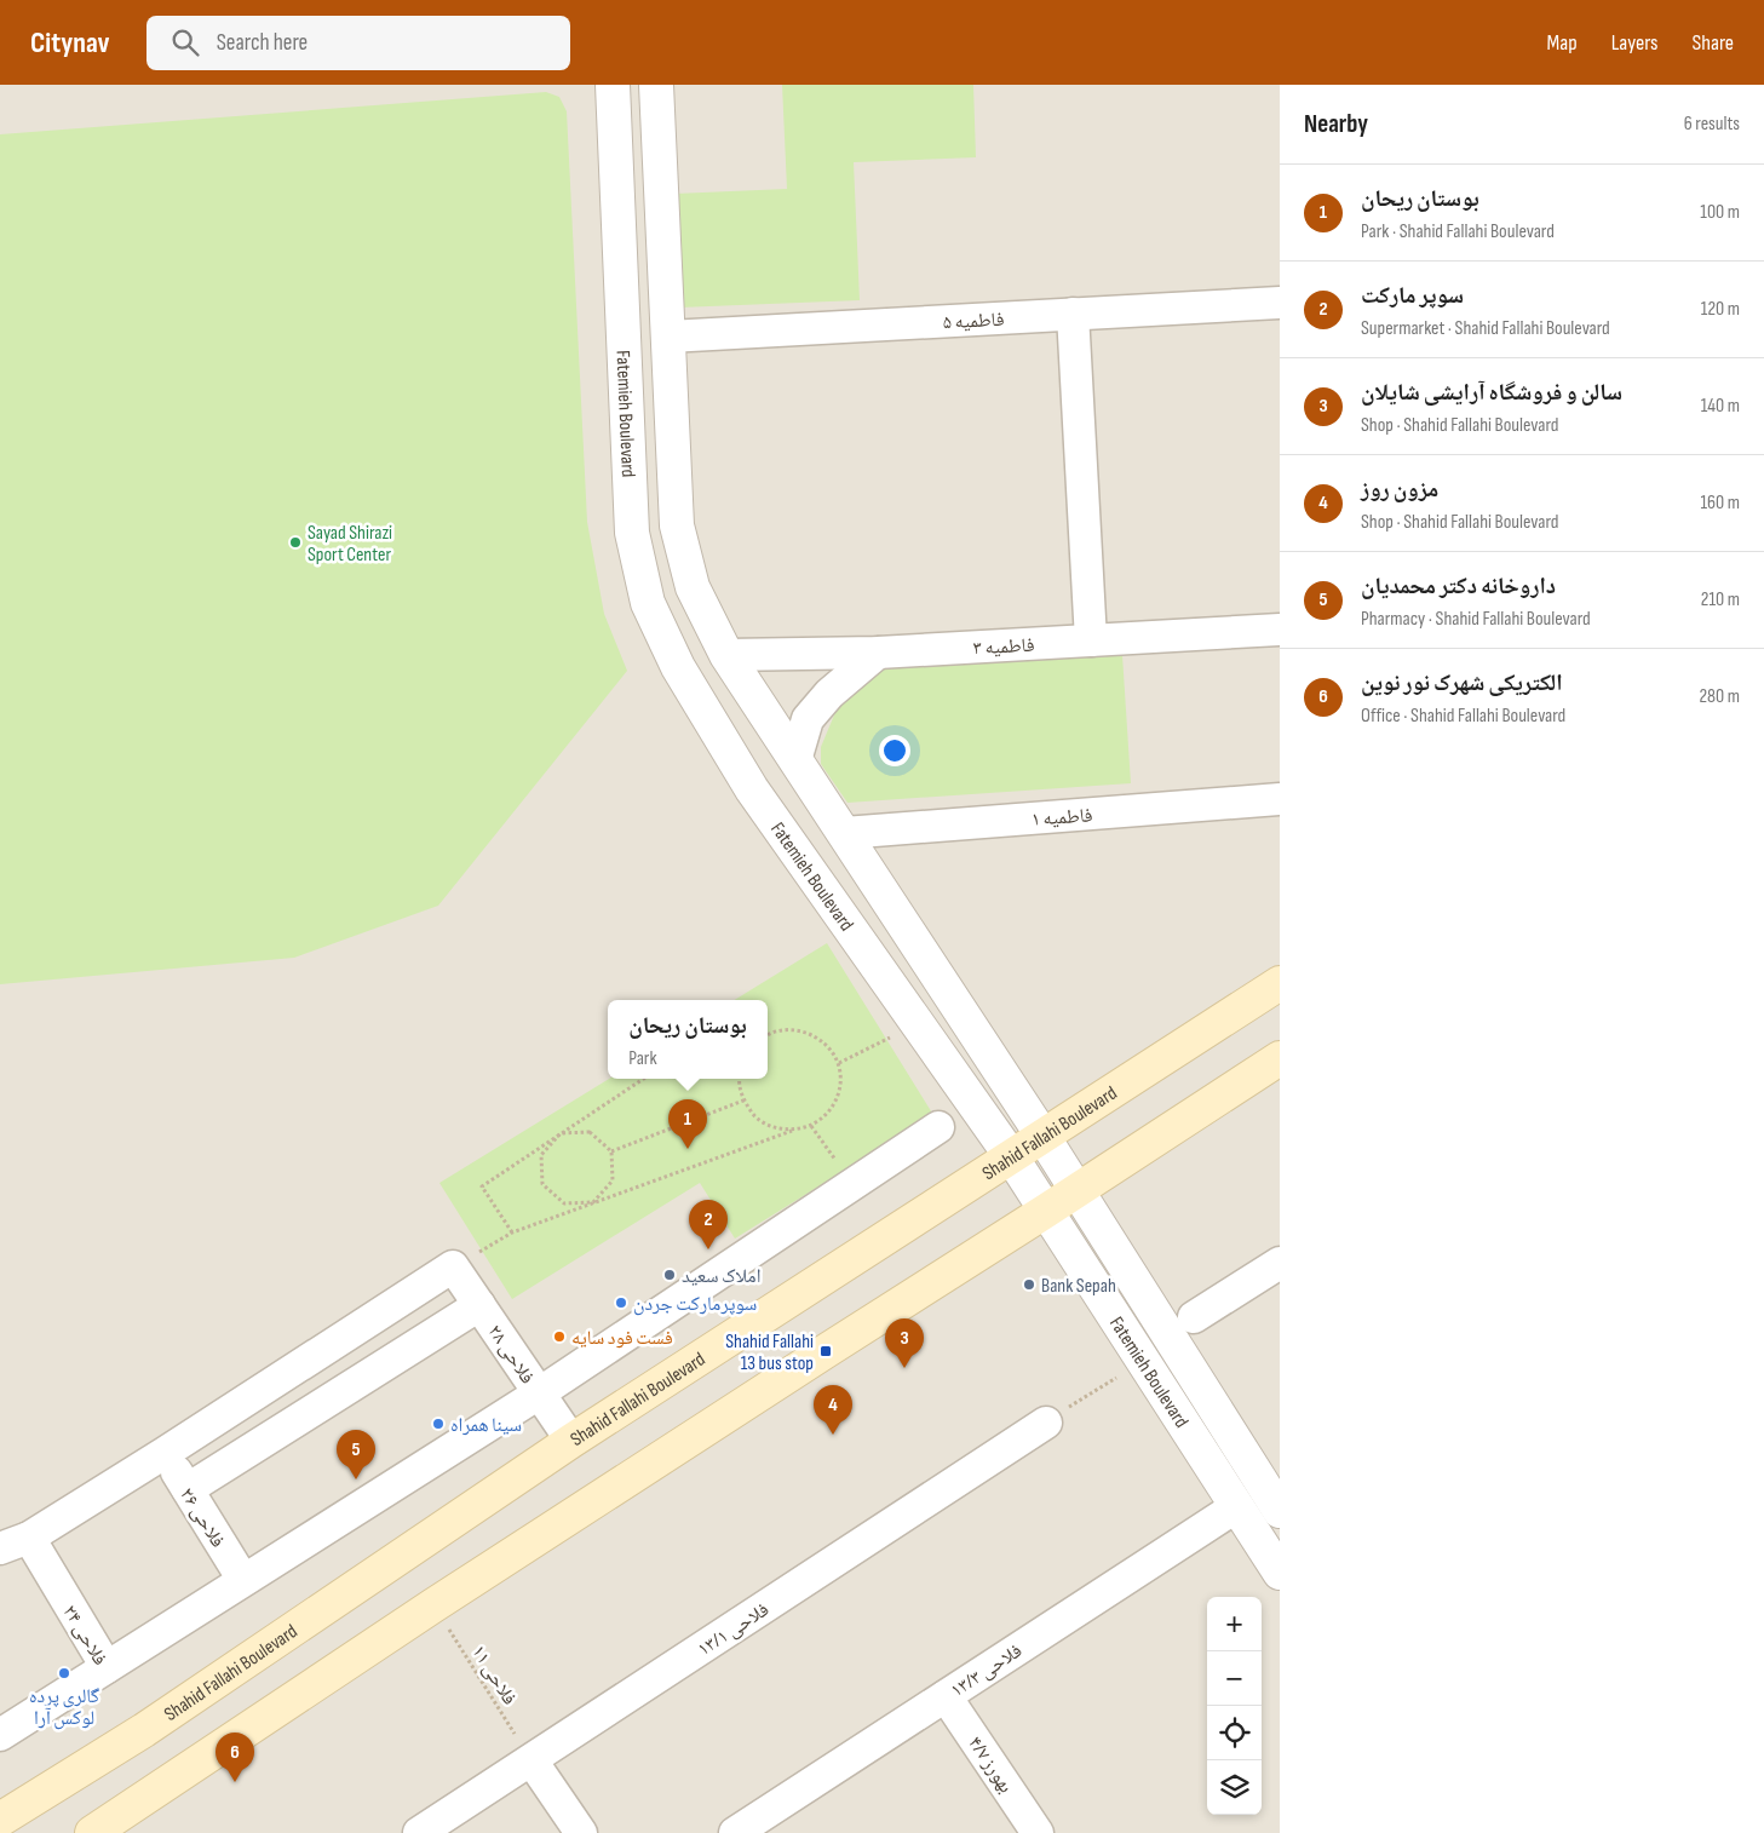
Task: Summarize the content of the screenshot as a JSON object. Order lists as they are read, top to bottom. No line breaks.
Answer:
{"streets":{"main road":["Shahid Fallahi Boulevard"],"street":["فاطمیه ۵","Fatemieh Boulevard","فاطمیه ۳","فاطمیه ۱","فلاحی ۲۸","فلاحی ۲۶","فلاحی ۱۳/۱","فلاحی ۲۴","فلاحی ۱۳/۳","بهورز ۴/۷"],"path":["فلاحی ۱۱"]},"crossings":[["فاطمیه ۵","Fatemieh Boulevard"],["Fatemieh Boulevard","فاطمیه ۳"],["Fatemieh Boulevard","فاطمیه ۱"],["Fatemieh Boulevard","Shahid Fallahi Boulevard"],["Fatemieh Boulevard","فلاحی ۱۳/۳"],["Shahid Fallahi Boulevard","فلاحی ۲۸"],["فلاحی ۱۳/۱","فلاحی ۱۱"],["فلاحی ۱۳/۳","بهورز ۴/۷"]],"places":{"other":["Sayad Shirazi Sport Center","املاک سعید","Bank Sepah","سوپرمارکت جردن","فست فود سایه","سینا همراه","گالری پرده لوکس آرا"],"transit":["Shahid Fallahi 13 bus stop"]},"page":{"header":"Citynav","search":"Search here","nav":["Map","Layers","Share"],"heading":["Nearby","6 results"],"list":[{"mark":"1","name":"بوستان ریحان","note":"Park · Shahid Fallahi Boulevard","value":"100 m"},{"mark":"2","name":"سوپر مارکت","note":"Supermarket · Shahid Fallahi Boulevard","value":"120 m"},{"mark":"3","name":"سالن و فروشگاه آرایشی شایلان","note":"Shop · Shahid Fallahi Boulevard","value":"140 m"},{"mark":"4","name":"مزون روز","note":"Shop · Shahid Fallahi Boulevard","value":"160 m"},{"mark":"5","name":"داروخانه دکتر محمدیان","note":"Pharmacy · Shahid Fallahi Boulevard","value":"210 m"},{"mark":"6","name":"الکتریکی شهرک نور نوین","note":"Office · Shahid Fallahi Boulevard","value":"280 m"}],"popup":["بوستان ریحان","Park"],"pins":["1","2","3","4","5","6"],"map_buttons":["+","−"]}}
